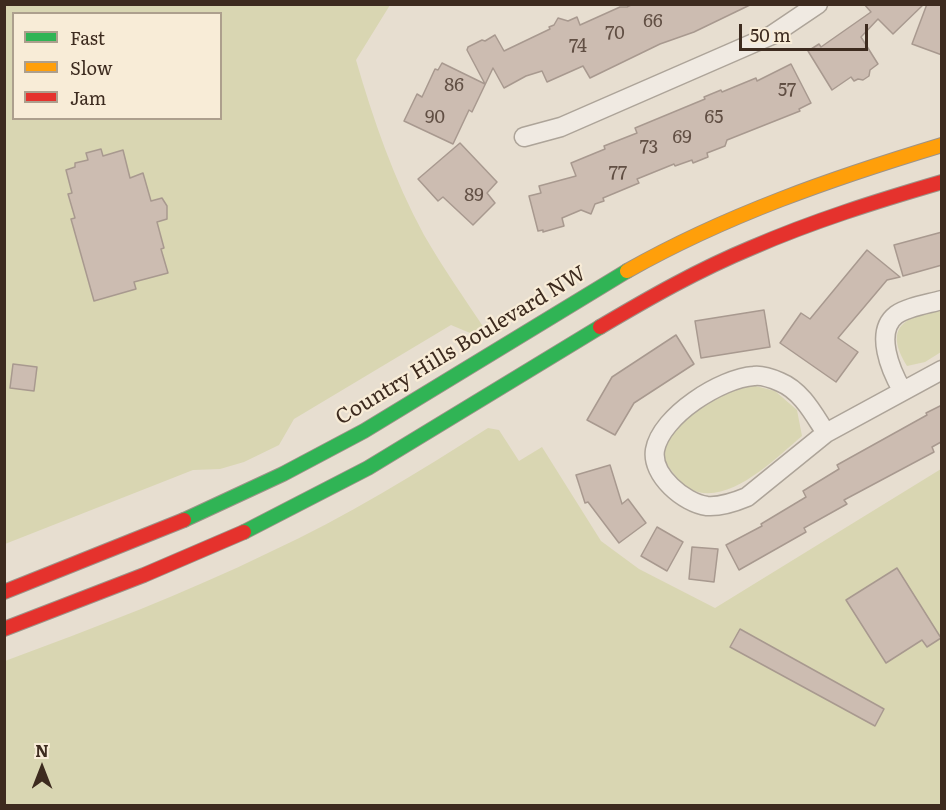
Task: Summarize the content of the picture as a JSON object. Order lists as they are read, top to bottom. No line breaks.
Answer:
{"streets":{"main road":["Country Hills Boulevard NW"]},"house_numbers":["66","70","74","86","57","90","65","69","73","77","89"],"legend":["Fast","Slow","Jam"],"scale_bar":"50 m","north":"top"}
